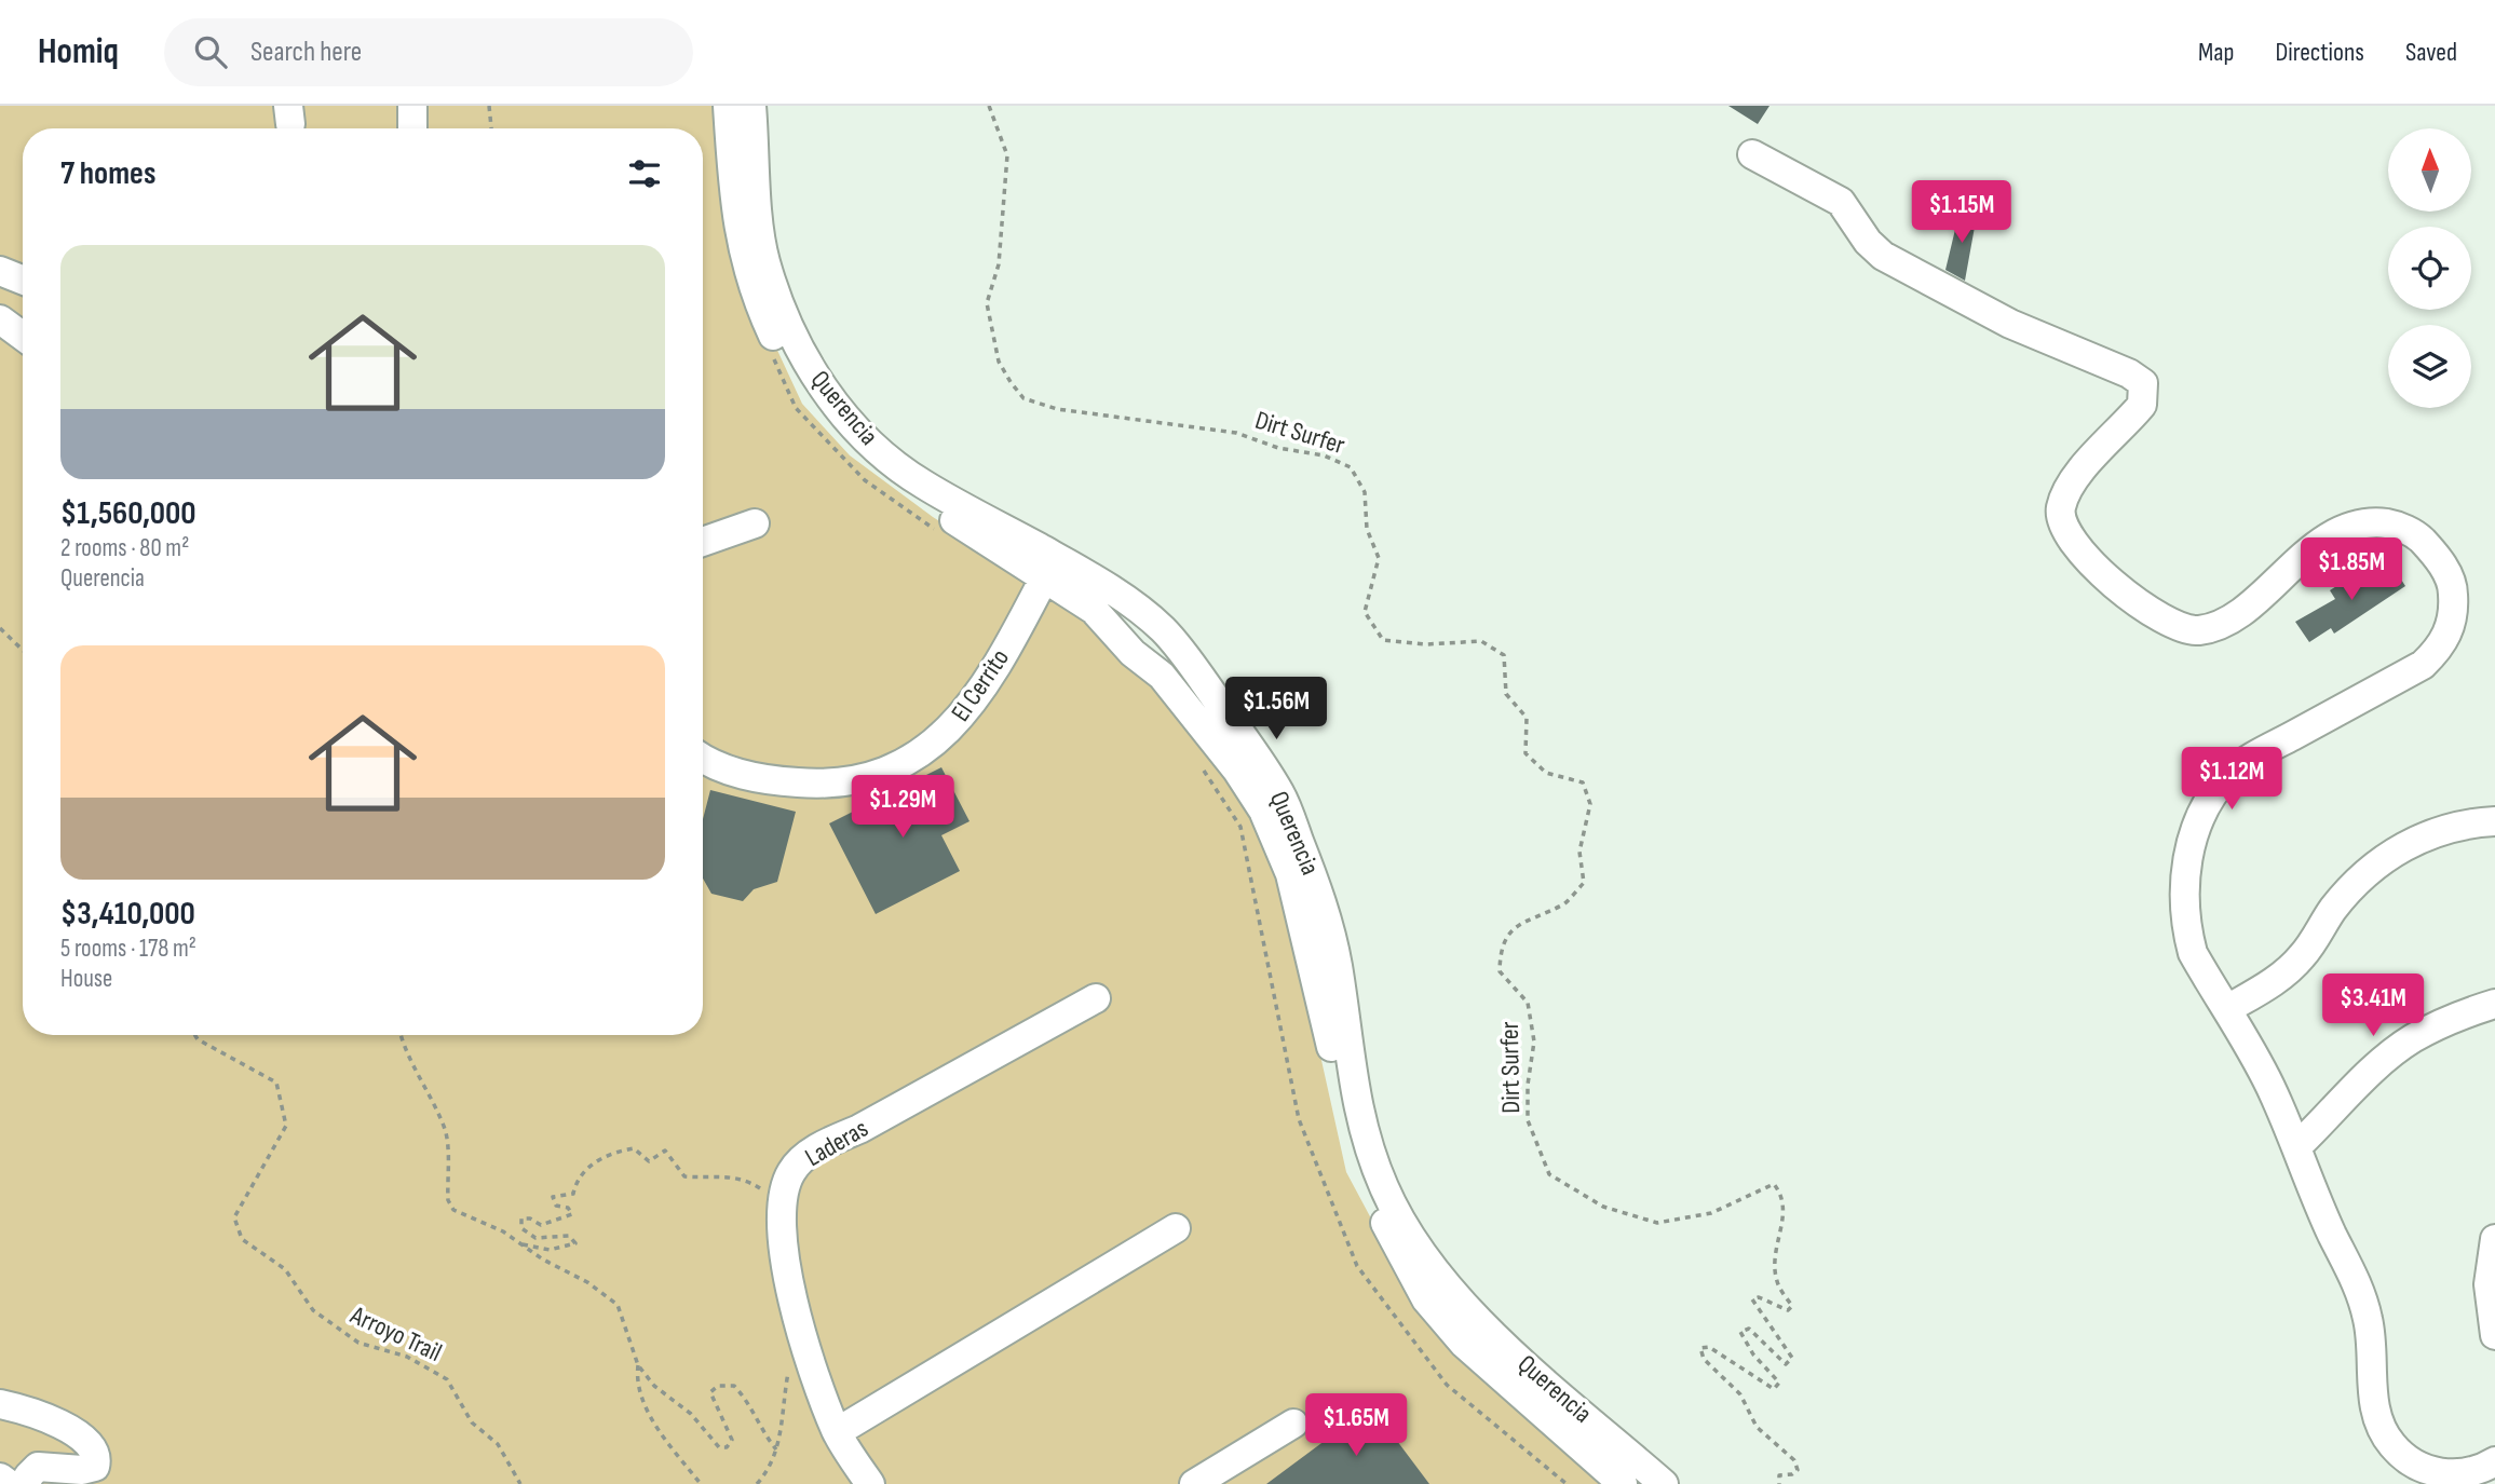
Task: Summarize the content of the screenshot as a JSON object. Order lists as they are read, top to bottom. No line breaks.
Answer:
{"streets":{"street":["Querencia","El Cerrito","Laderas"],"path":["Dirt Surfer","Arroyo Trail"]},"crossings":[["Querencia","El Cerrito"]],"north":"top","page":{"header":"Homiq","search":"Search here","nav":["Map","Directions","Saved"],"heading":"7 homes","price":["$1.15M","$1.85M","$1.56M","$1.12M","$1.29M","$3.41M","$1.65M"],"list":[{"name":"$1,560,000","note":"2 rooms · 80 m² · Querencia"},{"name":"$3,410,000","note":"5 rooms · 178 m² · House"}]}}
